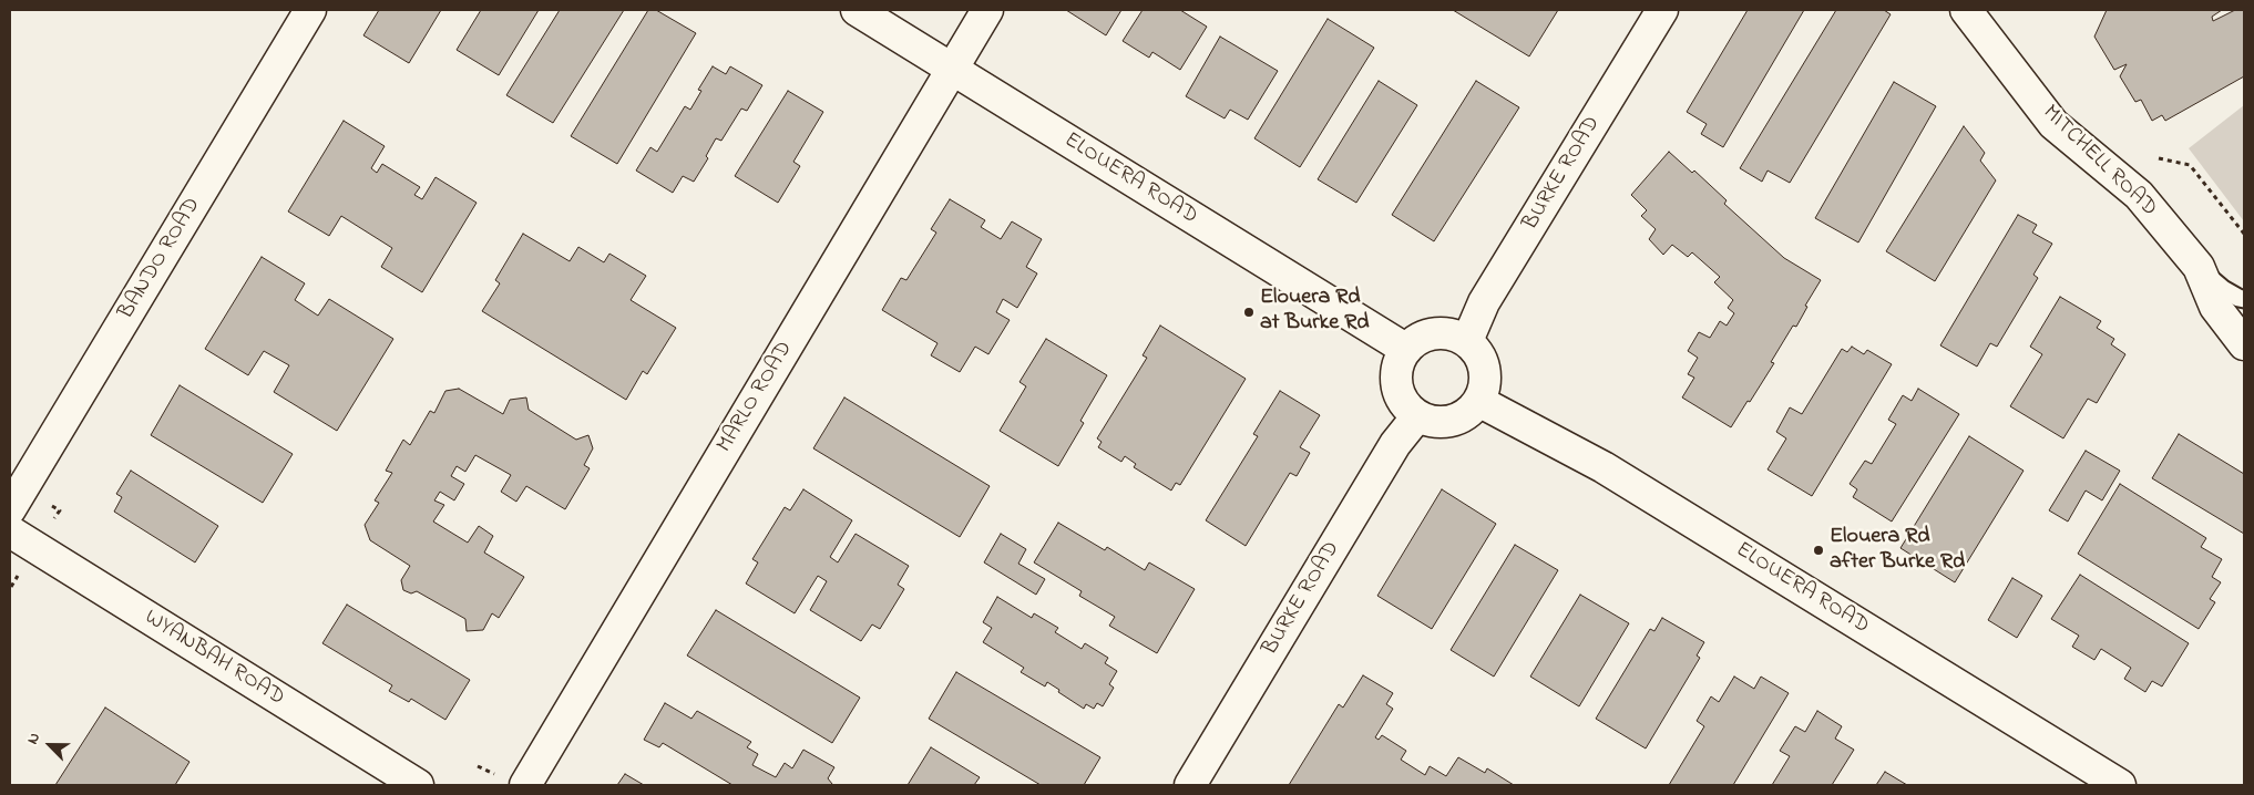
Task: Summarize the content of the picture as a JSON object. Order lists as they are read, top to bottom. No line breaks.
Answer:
{"streets":{"street":["MITCHELL ROAD","BURKE ROAD","ELOUERA ROAD","BANDO ROAD","MARLO ROAD","WYANBAH ROAD"]},"crossings":[["BURKE ROAD","ELOUERA ROAD"],["ELOUERA ROAD","MARLO ROAD"]],"places":["Elouera Rd at Burke Rd","Elouera Rd after Burke Rd"],"north":"top left"}
